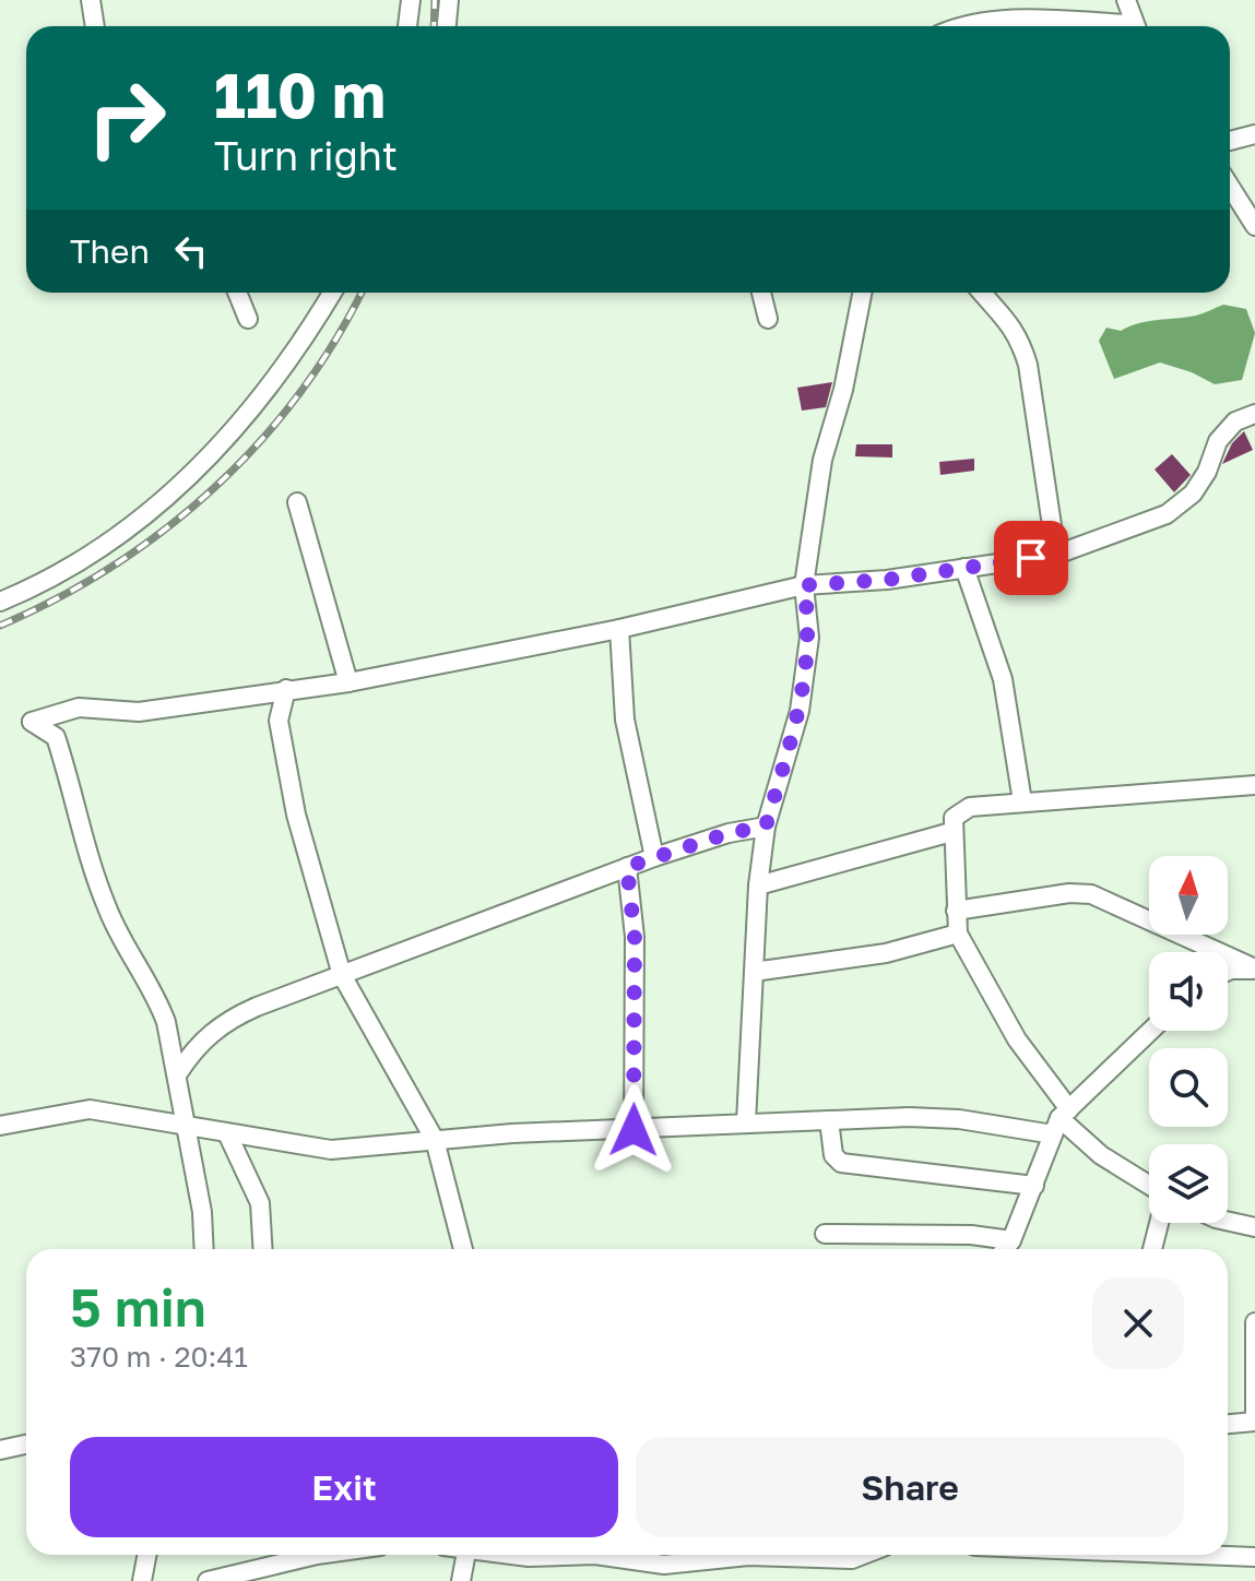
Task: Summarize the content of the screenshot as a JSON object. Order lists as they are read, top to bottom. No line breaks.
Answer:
{"north":"top","page":{"turn":["110 m","Turn right"],"then":"Then","heading":["5 min","370 m · 20:41"],"buttons":["Exit","Share"]}}
